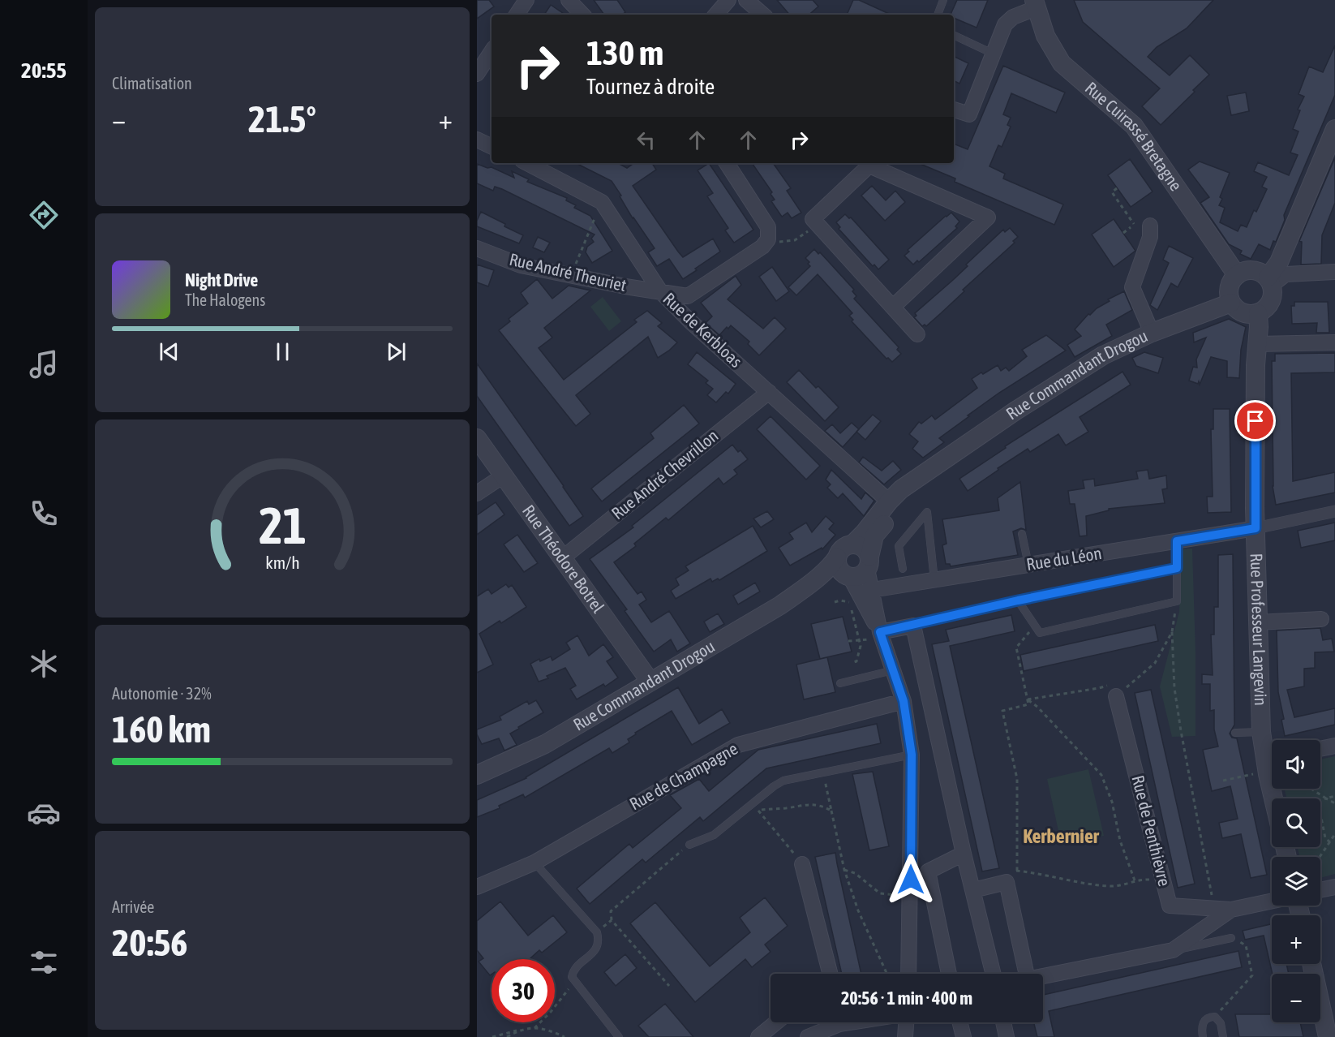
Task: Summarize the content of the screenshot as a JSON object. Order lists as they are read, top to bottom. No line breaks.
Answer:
{"streets":{"street":["Rue Cuirassé Bretagne","Rue André Theuriet","Rue de Kerbloas","Rue Commandant Drogou","Rue André Chevrillon","Rue Théodore Botrel","Rue du Léon","Rue Professeur Langevin","Rue de Champagne","Rue de Penthièvre"]},"crossings":[["Rue Cuirassé Bretagne","Rue Commandant Drogou"],["Rue Cuirassé Bretagne","Rue Professeur Langevin"],["Rue André Theuriet","Rue de Kerbloas"],["Rue de Kerbloas","Rue Commandant Drogou"],["Rue de Kerbloas","Rue André Chevrillon"],["Rue Commandant Drogou","Rue Théodore Botrel"],["Rue Commandant Drogou","Rue Professeur Langevin"],["Rue André Chevrillon","Rue Théodore Botrel"],["Rue du Léon","Rue Professeur Langevin"]],"districts":["Kerbernier"],"page":{"tabs":"20:55","tile":["Climatisation",["Autonomie · 32%","160 km"],["Arrivée","20:56"]],"turn":["130 m","Tournez à droite"],"heat":["−","21.5°","+"],"song":["Night Drive","The Halogens"],"map_buttons":["+","−"],"limit":"30","trip":"20:56 · 1 min · 400 m","gauge":["21","km/h"]}}
